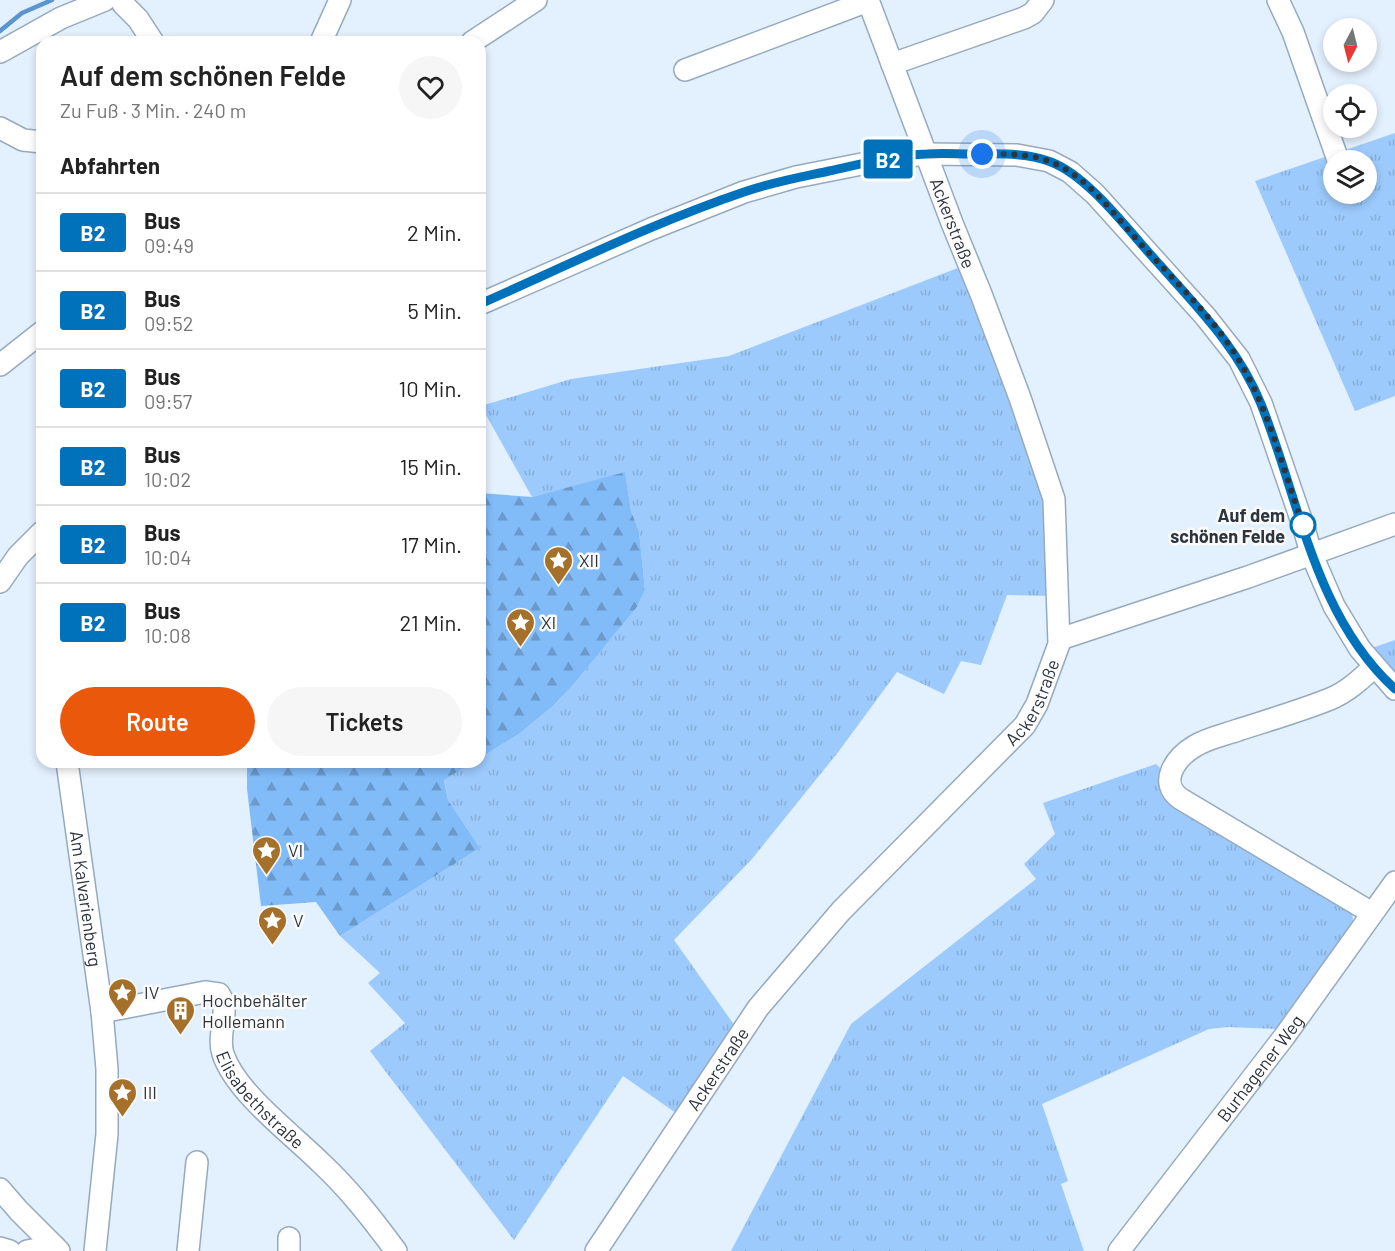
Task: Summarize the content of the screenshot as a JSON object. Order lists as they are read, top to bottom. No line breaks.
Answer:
{"streets":{"street":["Ackerstraße","Am Kalvarienberg","Burhagener Weg","Elisabethstraße"]},"crossings":[["Am Kalvarienberg","Elisabethstraße"]],"places":{"other":["Auf dem schönen Felde"],"place":["XII","XI","VI","V","IV","III"],"building":["Hochbehälter Hollemann"]},"lines":["bus line B2"],"north":"bottom","page":{"on_map":"B2","heading":[["Auf dem schönen Felde","Zu Fuß · 3 Min. · 240 m"],"Abfahrten"],"list":[{"mark":"B2","name":"Bus","note":"09:49","value":"2 Min."},{"mark":"B2","name":"Bus","note":"09:52","value":"5 Min."},{"mark":"B2","name":"Bus","note":"09:57","value":"10 Min."},{"mark":"B2","name":"Bus","note":"10:02","value":"15 Min."},{"mark":"B2","name":"Bus","note":"10:04","value":"17 Min."},{"mark":"B2","name":"Bus","note":"10:08","value":"21 Min."}],"buttons":["Route","Tickets"]}}
